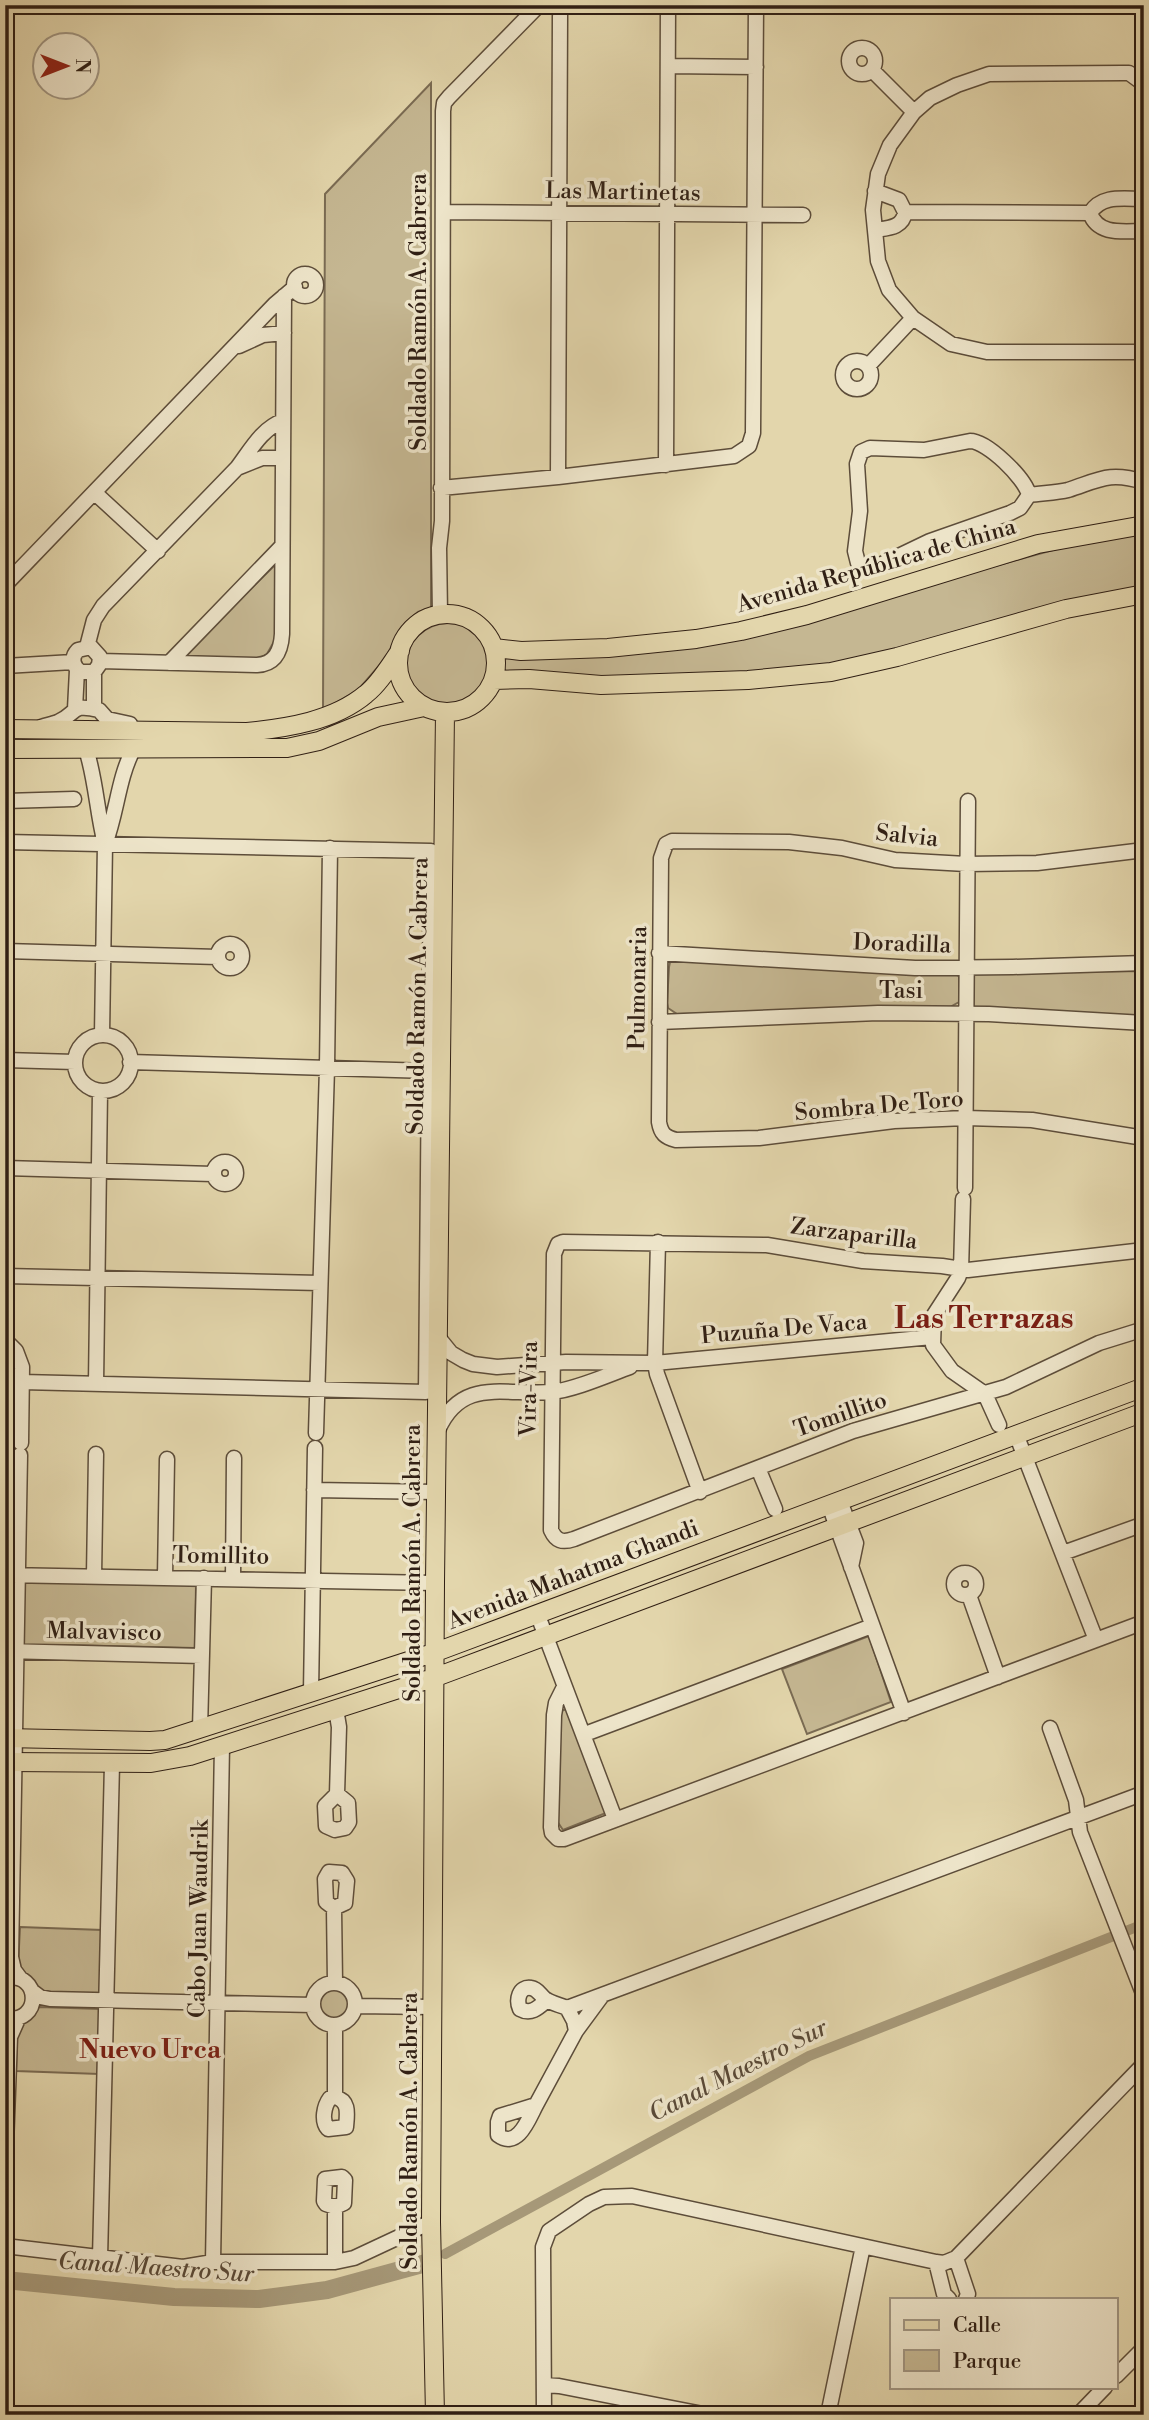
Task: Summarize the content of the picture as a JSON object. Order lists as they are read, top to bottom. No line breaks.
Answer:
{"streets":{"main road":["Soldado Ramón A. Cabrera","Avenida República de China","Avenida Mahatma Ghandi"],"street":["Las Martinetas","Salvia","Doradilla","Pulmonaria","Tasi","Sombra De Toro","Zarzaparilla","Puzuña De Vaca","Vira-Vira","Tomillito","Malvavisco","Cabo Juan Waudrik"]},"crossings":[["Las Martinetas","Soldado Ramón A. Cabrera"],["Soldado Ramón A. Cabrera","Avenida República de China"],["Soldado Ramón A. Cabrera","Tomillito"],["Soldado Ramón A. Cabrera","Avenida Mahatma Ghandi"],["Salvia","Pulmonaria"],["Doradilla","Pulmonaria"],["Pulmonaria","Tasi"],["Pulmonaria","Sombra De Toro"],["Zarzaparilla","Vira-Vira"],["Vira-Vira","Tomillito"],["Avenida Mahatma Ghandi","Cabo Juan Waudrik"]],"districts":["Las Terrazas","Nuevo Urca"],"water":["Canal Maestro Sur"],"legend":["Calle","Parque"],"north":"right"}
